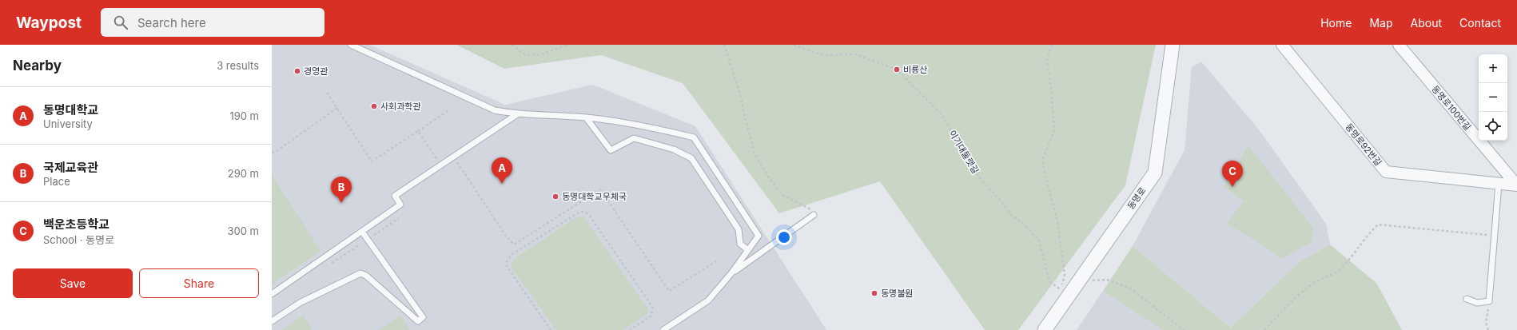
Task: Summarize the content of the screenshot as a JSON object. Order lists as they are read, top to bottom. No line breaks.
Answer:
{"streets":{"street":["동명로100번길","동명로92번길","동명로"],"path":["이기대둘랫길"]},"crossings":[["동명로100번길","동명로92번길"]],"places":["비룡산","경영관","사회과학관","동명대학교우체국","동명불원"],"page":{"header":"Waypost","search":"Search here","nav":["Home","Map","About","Contact"],"heading":["Nearby","3 results"],"map_buttons":["+","−"],"list":[{"mark":"A","name":"동명대학교","note":"University","value":"190 m"},{"mark":"B","name":"국제교육관","note":"Place","value":"290 m"},{"mark":"C","name":"백운초등학교","note":"School · 동명로","value":"300 m"}],"pins":["A","C","B"],"buttons":["Save","Share"]}}
